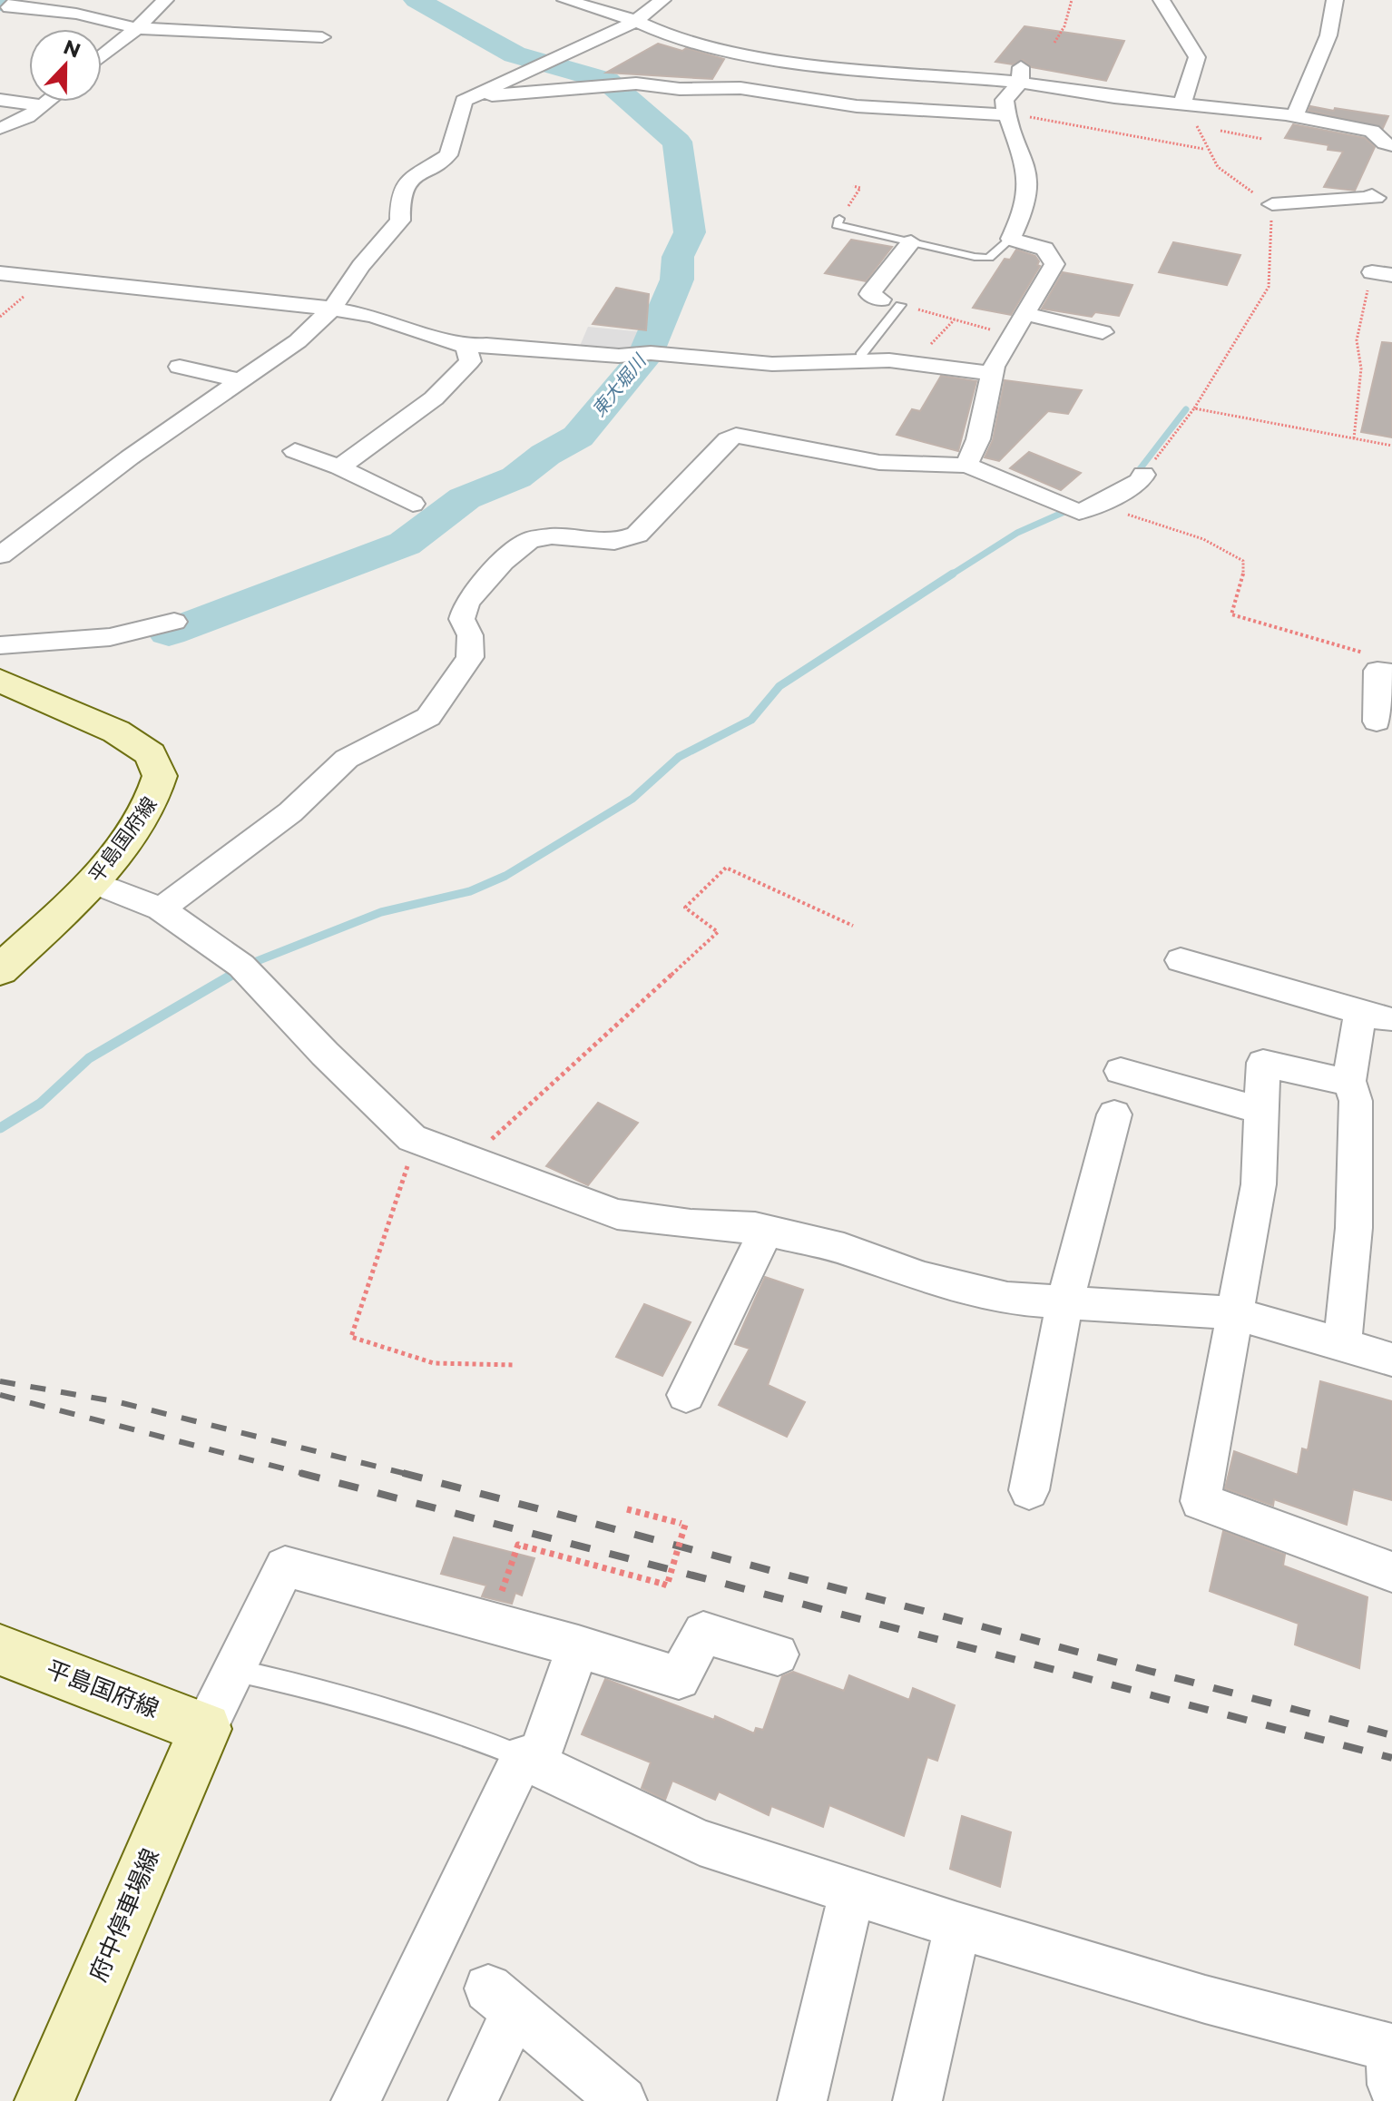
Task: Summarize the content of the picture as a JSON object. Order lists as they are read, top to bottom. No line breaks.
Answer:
{"streets":{"main road":["平島国府線","府中停車場線"]},"crossings":[["平島国府線","府中停車場線"]],"water":["東大堀川"],"north":"top"}
